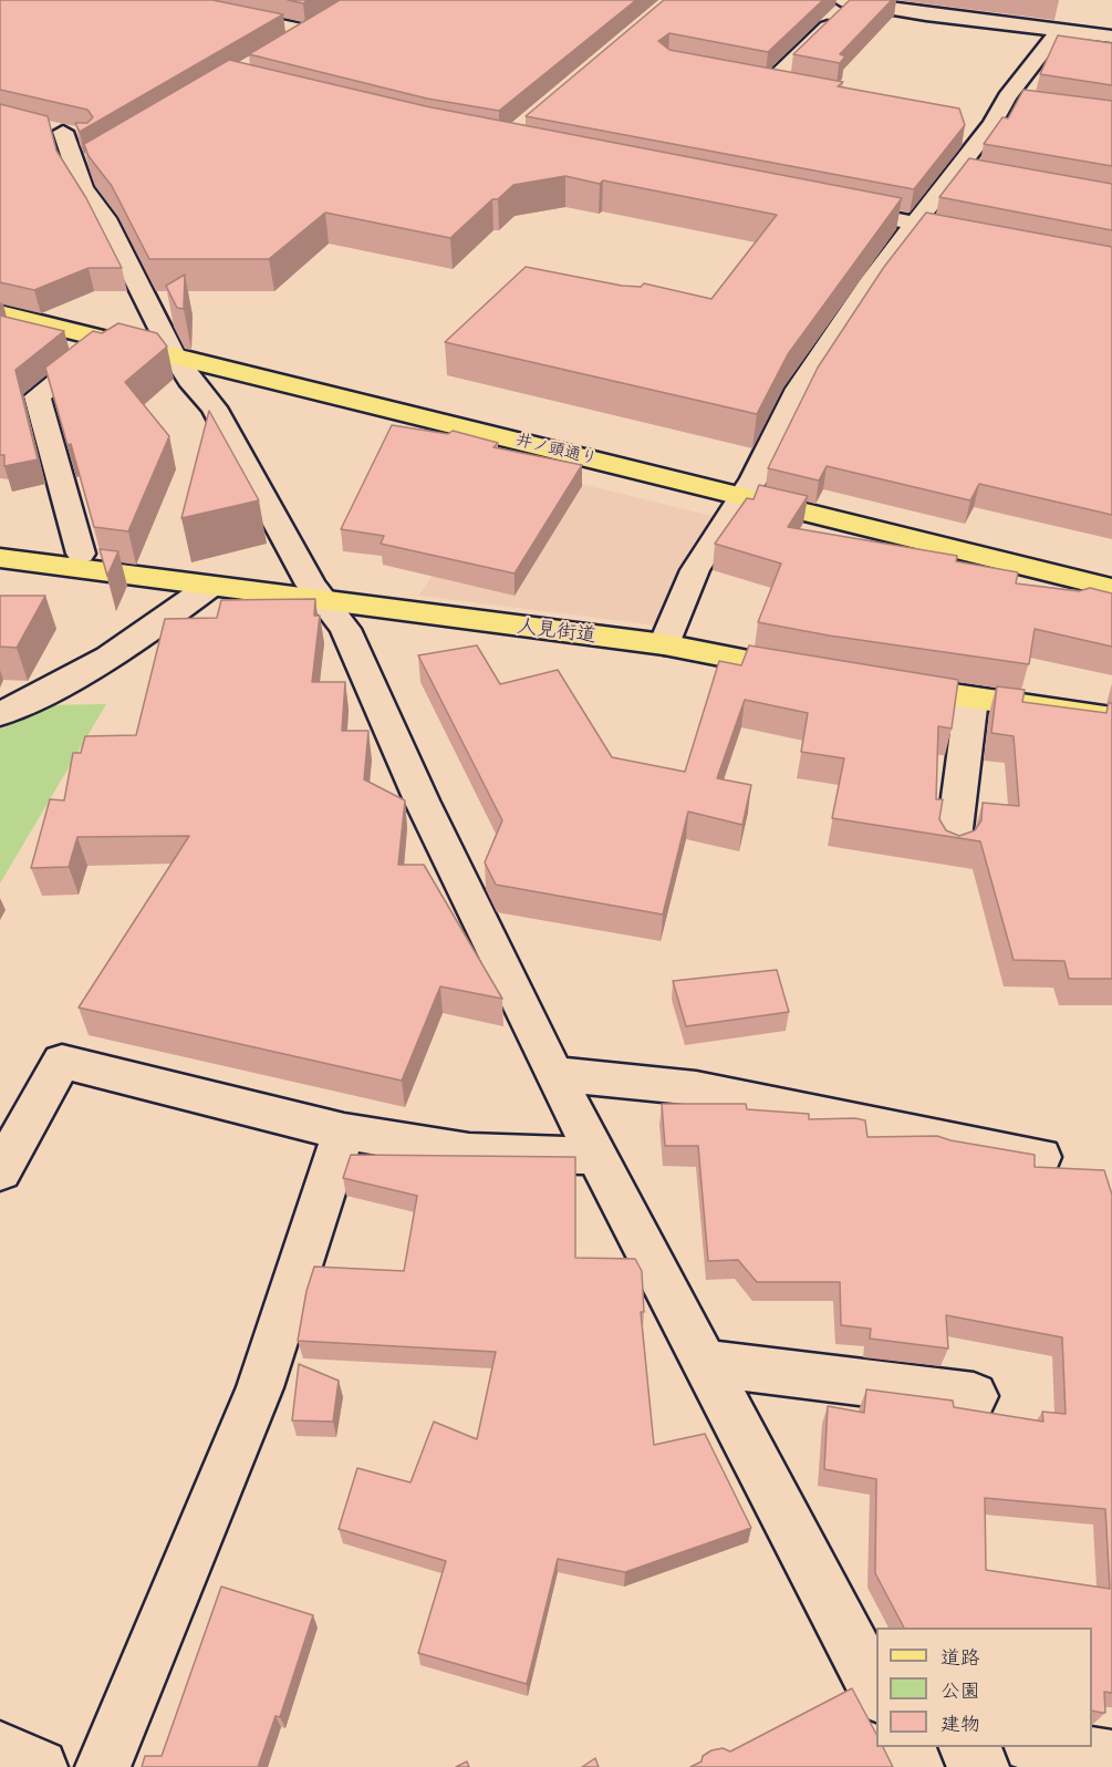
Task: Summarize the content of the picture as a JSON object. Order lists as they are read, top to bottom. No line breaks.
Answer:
{"streets":{"main road":["井ノ頭通り","人見街道"]},"legend":["道路","公園","建物"]}
